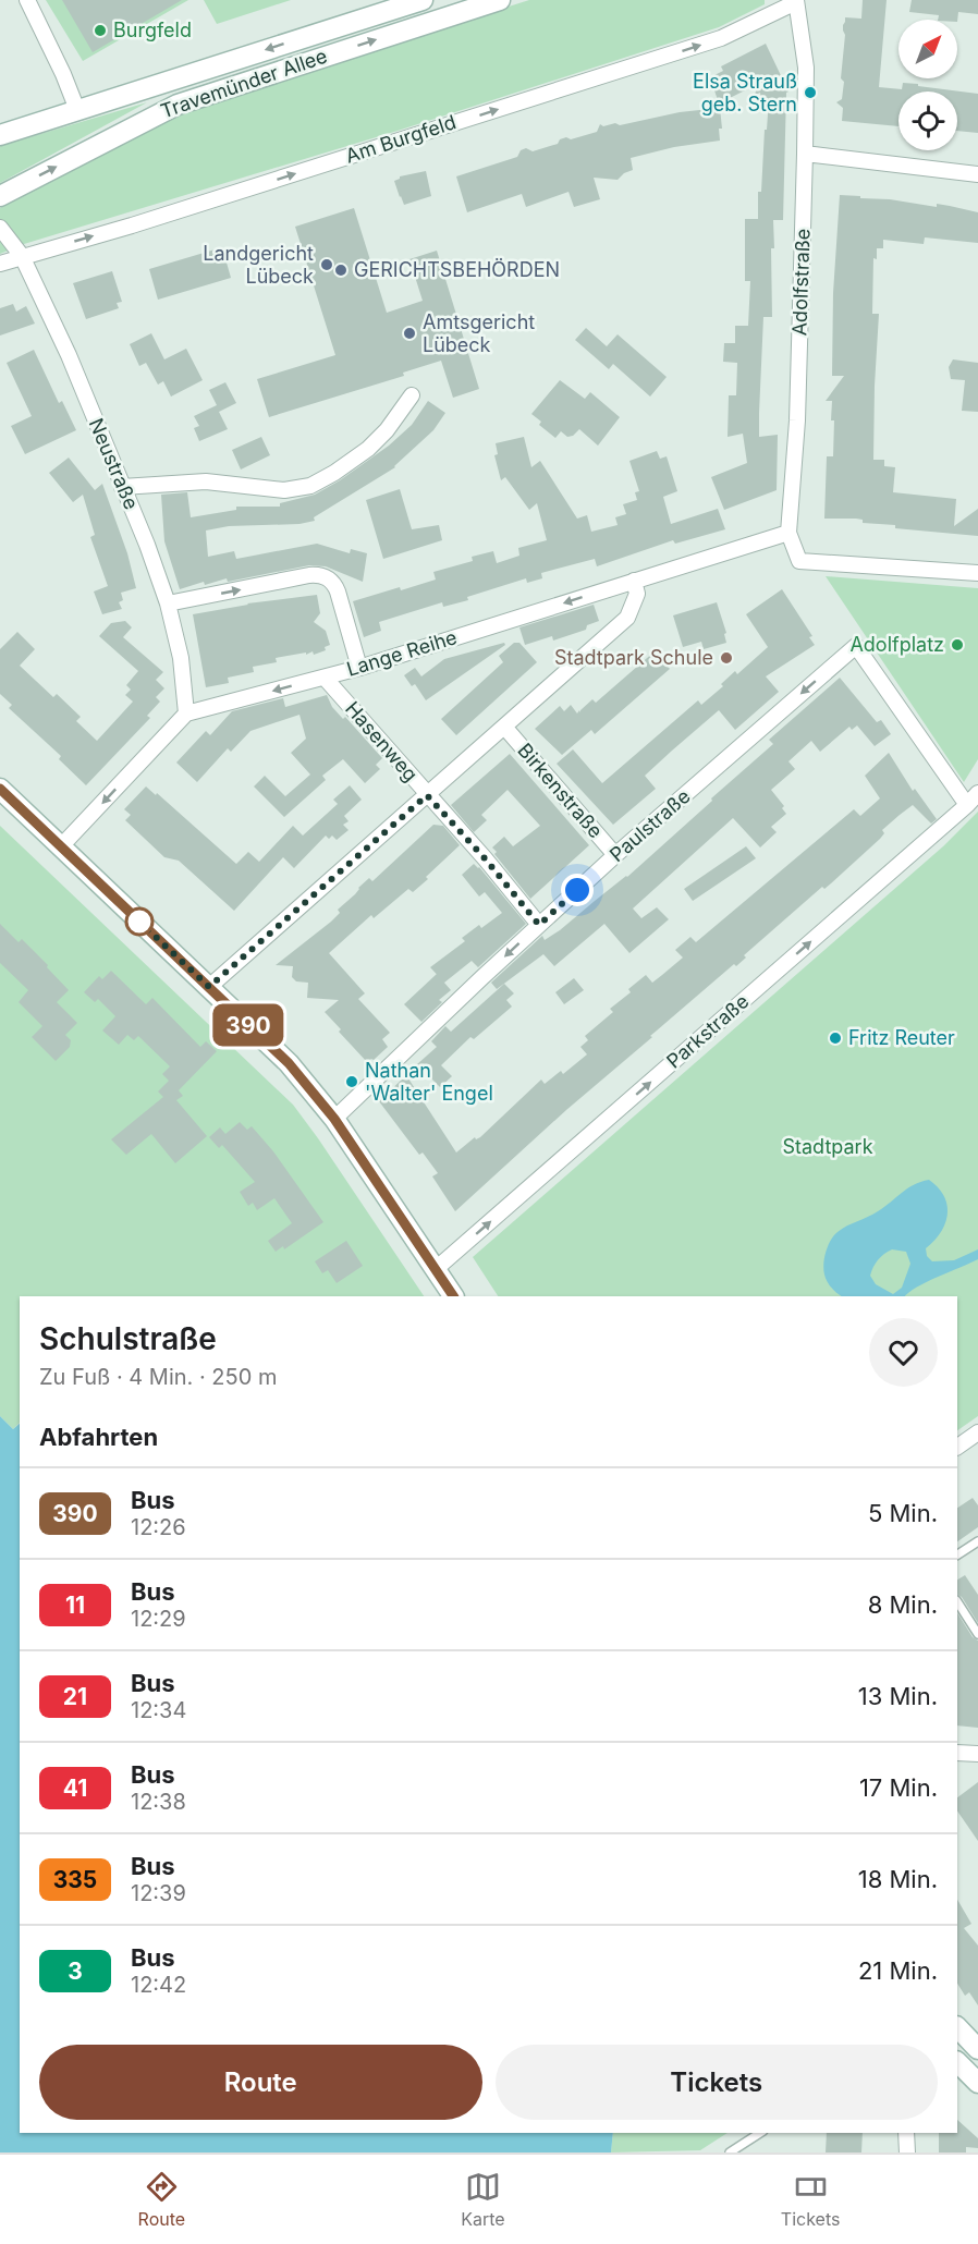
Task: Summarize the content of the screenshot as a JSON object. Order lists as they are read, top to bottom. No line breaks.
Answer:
{"streets":{"main road":["Travemünder Allee"],"street":["Am Burgfeld","Adolfstraße","Neustraße","Lange Reihe","Hasenweg","Birkenstraße","Paulstraße","Parkstraße"]},"crossings":[["Am Burgfeld","Adolfstraße"],["Am Burgfeld","Neustraße"],["Adolfstraße","Lange Reihe"],["Neustraße","Lange Reihe"],["Lange Reihe","Hasenweg"],["Hasenweg","Paulstraße"],["Birkenstraße","Paulstraße"],["Paulstraße","Parkstraße"]],"one_way":["Am Burgfeld","Lange Reihe","Parkstraße"],"parks":["Stadtpark"],"places":["Burgfeld","Elsa Strauß geb. Stern","Landgericht Lübeck","GERICHTSBEHÖRDEN","Amtsgericht Lübeck","Adolfplatz","Stadtpark Schule","Fritz Reuter","Nathan 'Walter' Engel"],"lines":["bus line 390"],"north":"top right","page":{"on_map":"390","heading":[["Schulstraße","Zu Fuß · 4 Min. · 250 m"],"Abfahrten"],"list":[{"mark":"390","name":"Bus","note":"12:26","value":"5 Min."},{"mark":"11","name":"Bus","note":"12:29","value":"8 Min."},{"mark":"21","name":"Bus","note":"12:34","value":"13 Min."},{"mark":"41","name":"Bus","note":"12:38","value":"17 Min."},{"mark":"335","name":"Bus","note":"12:39","value":"18 Min."},{"mark":"3","name":"Bus","note":"12:42","value":"21 Min."}],"buttons":["Route","Tickets"],"tabs":["Route","Karte","Tickets"]}}
